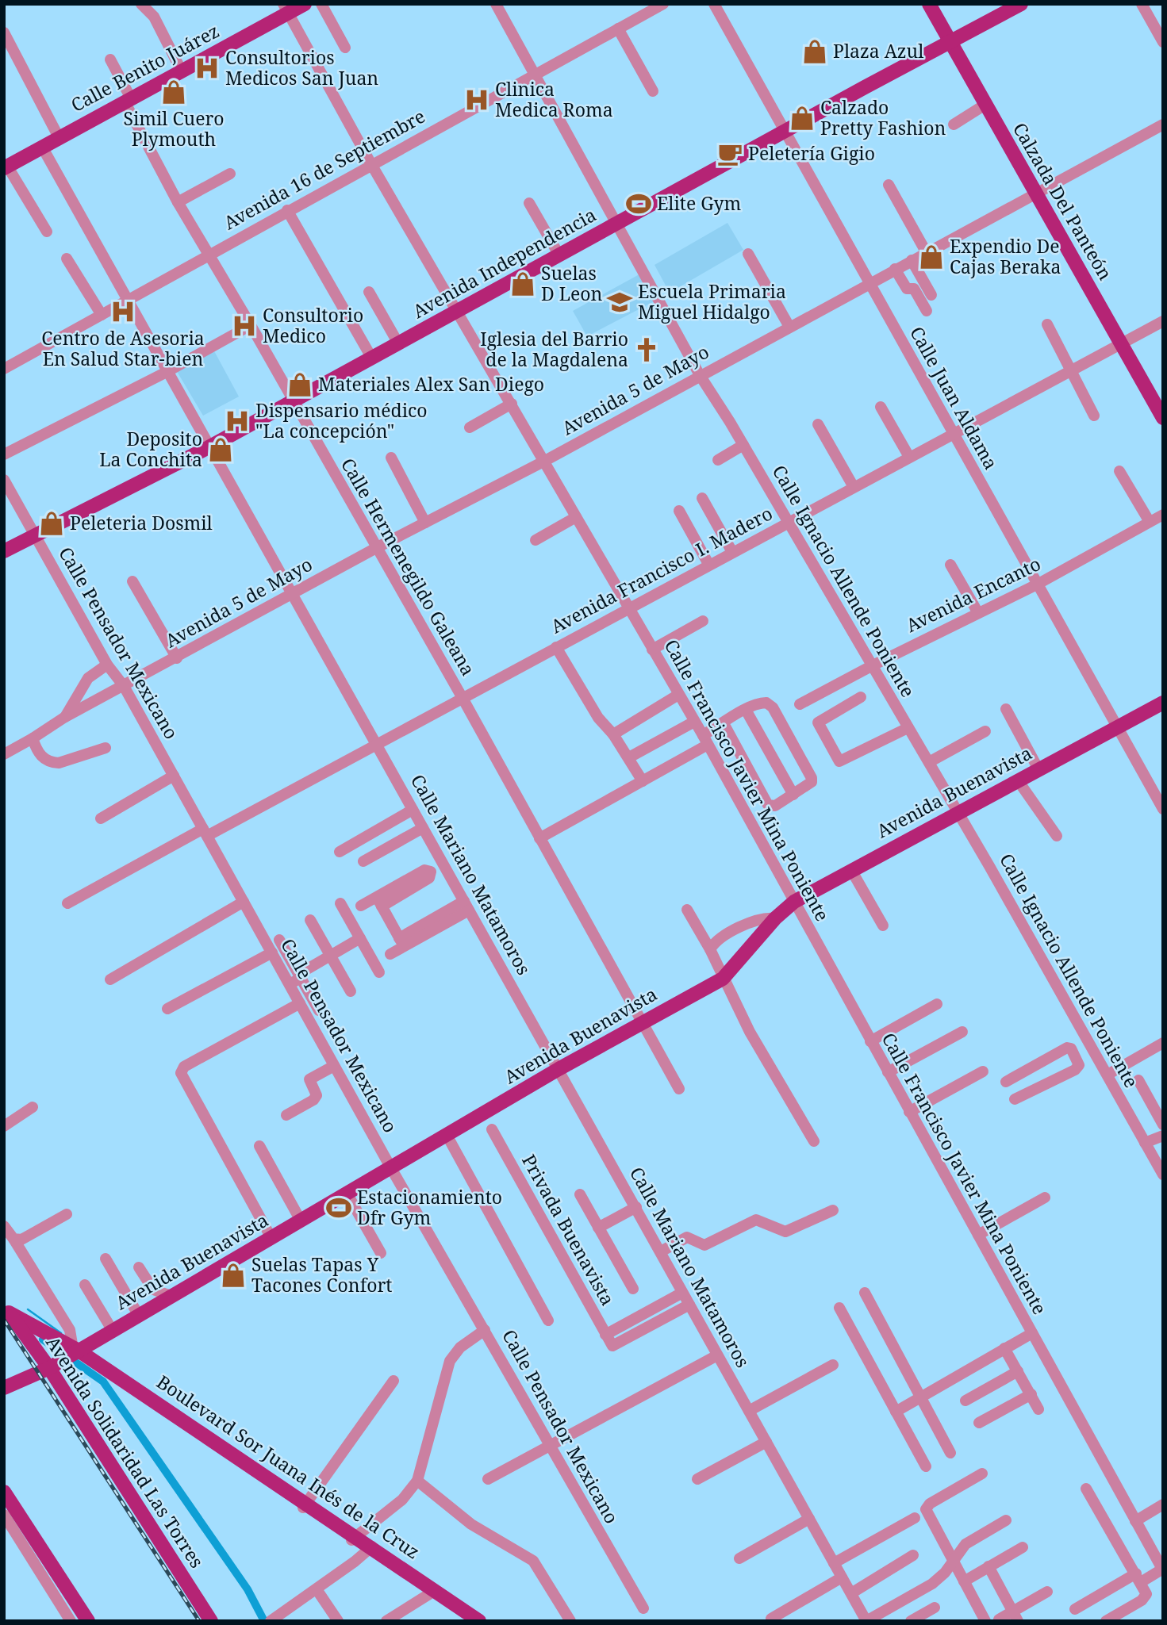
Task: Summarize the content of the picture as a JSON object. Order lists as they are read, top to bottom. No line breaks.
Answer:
{"streets":{"main road":["Calle Benito Juárez","Calzada Del Panteón","Avenida Independencia","Avenida Buenavista","Avenida Solidaridad Las Torres","Boulevard Sor Juana Inés de la Cruz"],"street":["Avenida 16 de Septiembre","Avenida 5 de Mayo","Calle Juan Aldama","Calle Hermenegildo Galeana","Avenida Francisco I. Madero","Calle Ignacio Allende Poniente","Avenida Encanto","Calle Pensador Mexicano","Calle Francisco Javier Mina Poniente","Calle Mariano Matamoros","Privada Buenavista"]},"crossings":[["Calle Benito Juárez","Calle Hermenegildo Galeana"],["Calle Benito Juárez","Calle Francisco Javier Mina Poniente"],["Calle Benito Juárez","Calle Mariano Matamoros"],["Avenida 16 de Septiembre","Calle Hermenegildo Galeana"],["Avenida 16 de Septiembre","Calle Ignacio Allende Poniente"],["Avenida 16 de Septiembre","Calle Francisco Javier Mina Poniente"],["Avenida 16 de Septiembre","Calle Mariano Matamoros"],["Calzada Del Panteón","Avenida Independencia"],["Calzada Del Panteón","Avenida 5 de Mayo"],["Calzada Del Panteón","Avenida Francisco I. Madero"],["Avenida Independencia","Calle Juan Aldama"],["Avenida Independencia","Calle Hermenegildo Galeana"],["Avenida Independencia","Calle Ignacio Allende Poniente"],["Avenida Independencia","Calle Pensador Mexicano"],["Avenida Independencia","Calle Francisco Javier Mina Poniente"],["Avenida Independencia","Calle Mariano Matamoros"],["Avenida 5 de Mayo","Calle Juan Aldama"],["Avenida 5 de Mayo","Calle Hermenegildo Galeana"],["Avenida 5 de Mayo","Calle Ignacio Allende Poniente"],["Avenida 5 de Mayo","Calle Pensador Mexicano"],["Avenida 5 de Mayo","Calle Francisco Javier Mina Poniente"],["Avenida 5 de Mayo","Calle Mariano Matamoros"],["Calle Juan Aldama","Avenida Francisco I. Madero"],["Calle Juan Aldama","Avenida Encanto"],["Calle Juan Aldama","Avenida Buenavista"],["Calle Hermenegildo Galeana","Avenida Francisco I. Madero"],["Calle Hermenegildo Galeana","Avenida Buenavista"],["Avenida Francisco I. Madero","Calle Ignacio Allende Poniente"],["Avenida Francisco I. Madero","Calle Pensador Mexicano"],["Avenida Francisco I. Madero","Calle Francisco Javier Mina Poniente"],["Avenida Francisco I. Madero","Calle Mariano Matamoros"],["Calle Ignacio Allende Poniente","Avenida Encanto"],["Calle Ignacio Allende Poniente","Avenida Buenavista"],["Calle Pensador Mexicano","Avenida Buenavista"],["Calle Francisco Javier Mina Poniente","Avenida Buenavista"],["Avenida Buenavista","Calle Mariano Matamoros"],["Avenida Buenavista","Avenida Solidaridad Las Torres"],["Avenida Buenavista","Boulevard Sor Juana Inés de la Cruz"],["Avenida Solidaridad Las Torres","Boulevard Sor Juana Inés de la Cruz"]],"places":{"shop":["Plaza Azul","Simil Cuero Plymouth","Calzado Pretty Fashion","Expendio De Cajas Beraka","Suelas D Leon","Materiales Alex San Diego","Deposito La Conchita","Peleteria Dosmil","Suelas Tapas Y Tacones Confort"],"hospital":["Consultorios Medicos San Juan","Clinica Medica Roma","Centro de Asesoria En Salud Star-bien","Consultorio Medico","Dispensario médico \"La concepción\""],"cafe":["Peletería Gigio"],"sports":["Elite Gym","Estacionamiento Dfr Gym"],"school or university":["Escuela Primaria Miguel Hidalgo"],"church":["Iglesia del Barrio de la Magdalena"]}}
